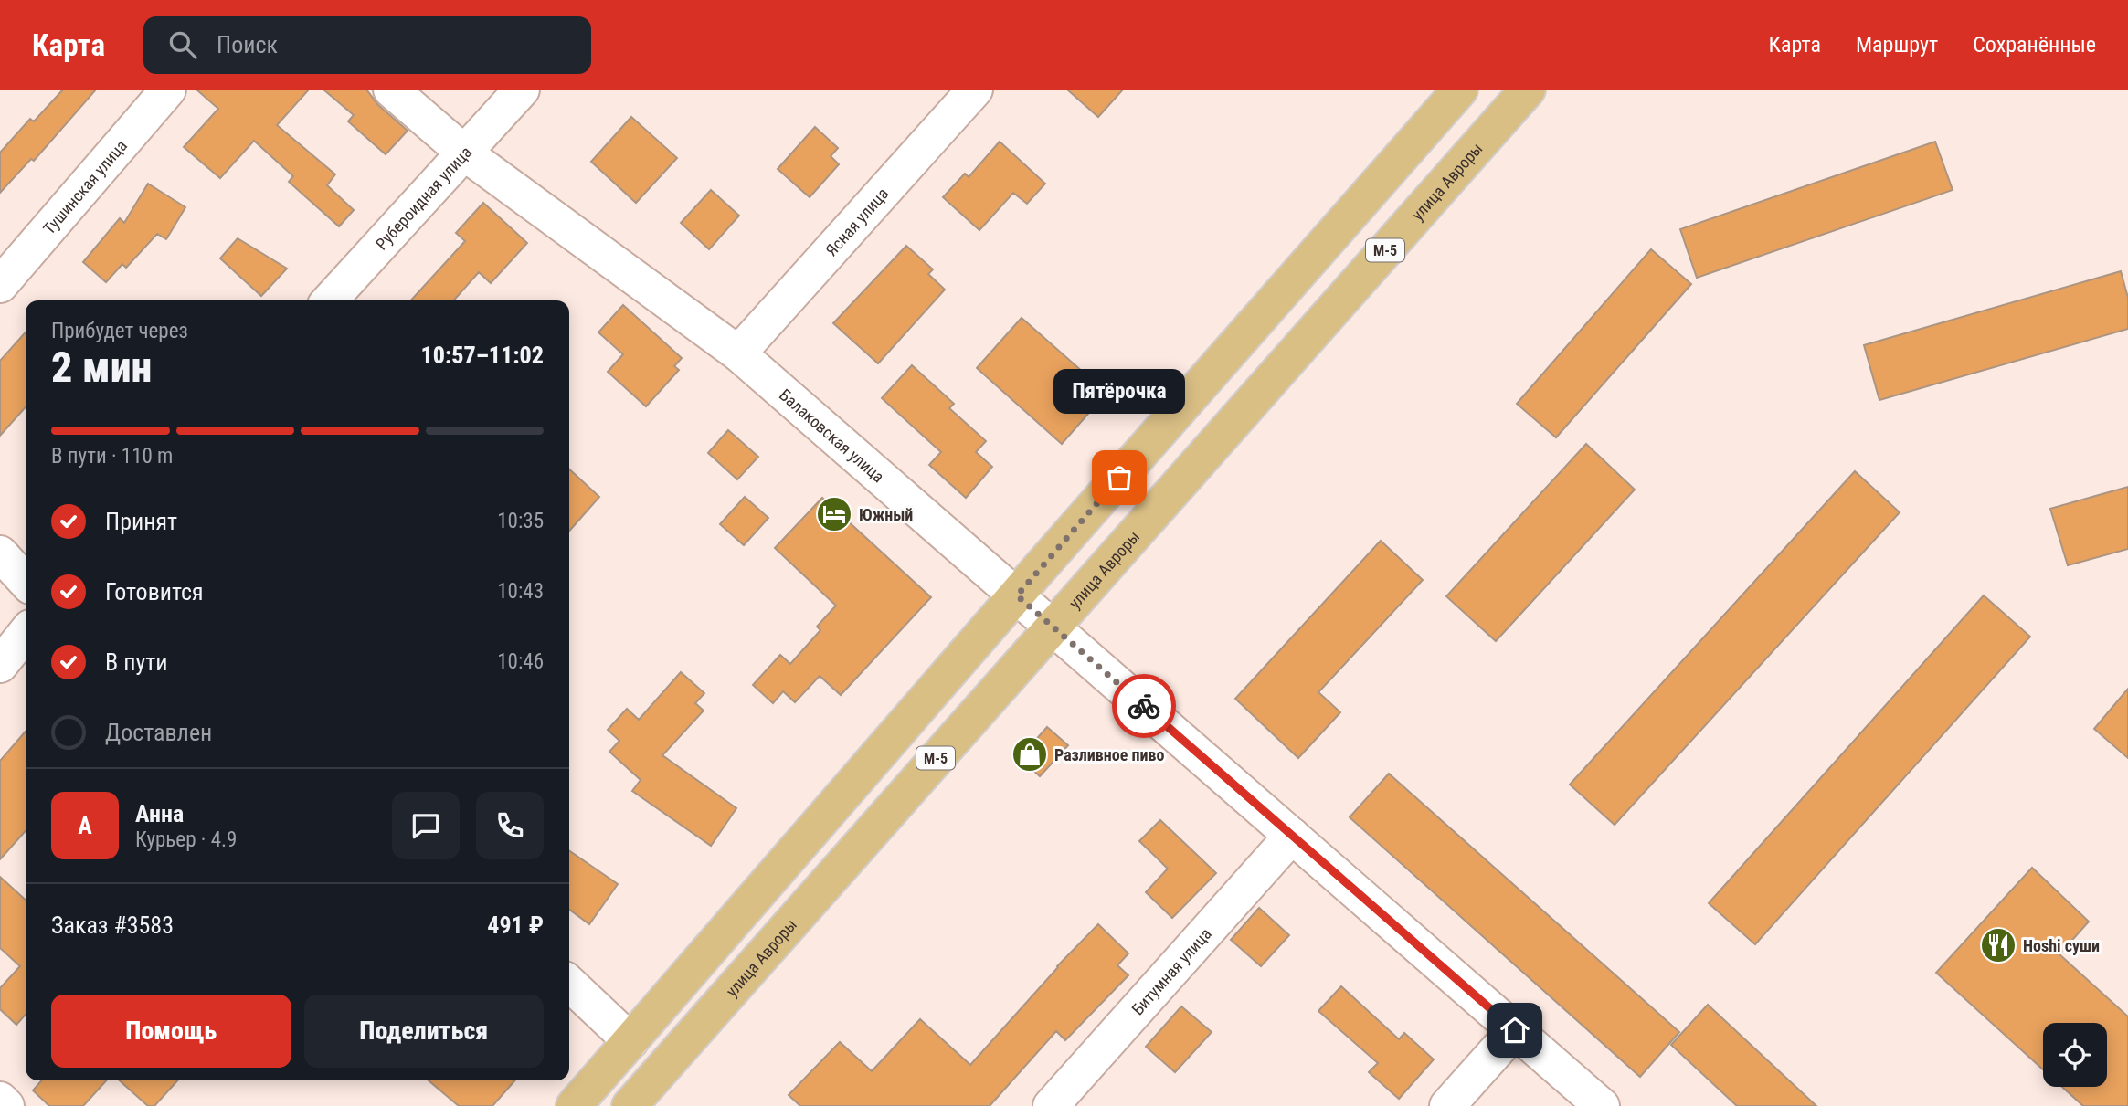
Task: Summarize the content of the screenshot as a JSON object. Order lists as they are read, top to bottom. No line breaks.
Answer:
{"streets":{"main road":["улица Авроры","М-5"],"street":["Тушинская улица","Рубероидная улица","Ясная улица","Балаковская улица","Битумная улица"]},"crossings":[["улица Авроры","Балаковская улица"],["Рубероидная улица","Балаковская улица"],["Ясная улица","Балаковская улица"],["М-5","Балаковская улица"],["Балаковская улица","Битумная улица"]],"places":{"other":["Пятёрочка"],"hotel":["Южный"],"shop":["Разливное пиво"],"restaurant":["Hoshi суши"]},"page":{"header":"Карта","search":"Поиск","nav":["Карта","Маршрут","Сохранённые"],"heading":["2 мин","Прибудет через","10:57–11:02"],"panel":["Анна","Курьер · 4.9","Заказ #3583","491 ₽"],"bubble":"Пятёрочка","bar":"В пути · 110 m","list":[["Принят","10:35"],["Готовится","10:43"],["В пути","10:46"],"Доставлен"],"round":"А","buttons":["Помощь","Поделиться"]}}
